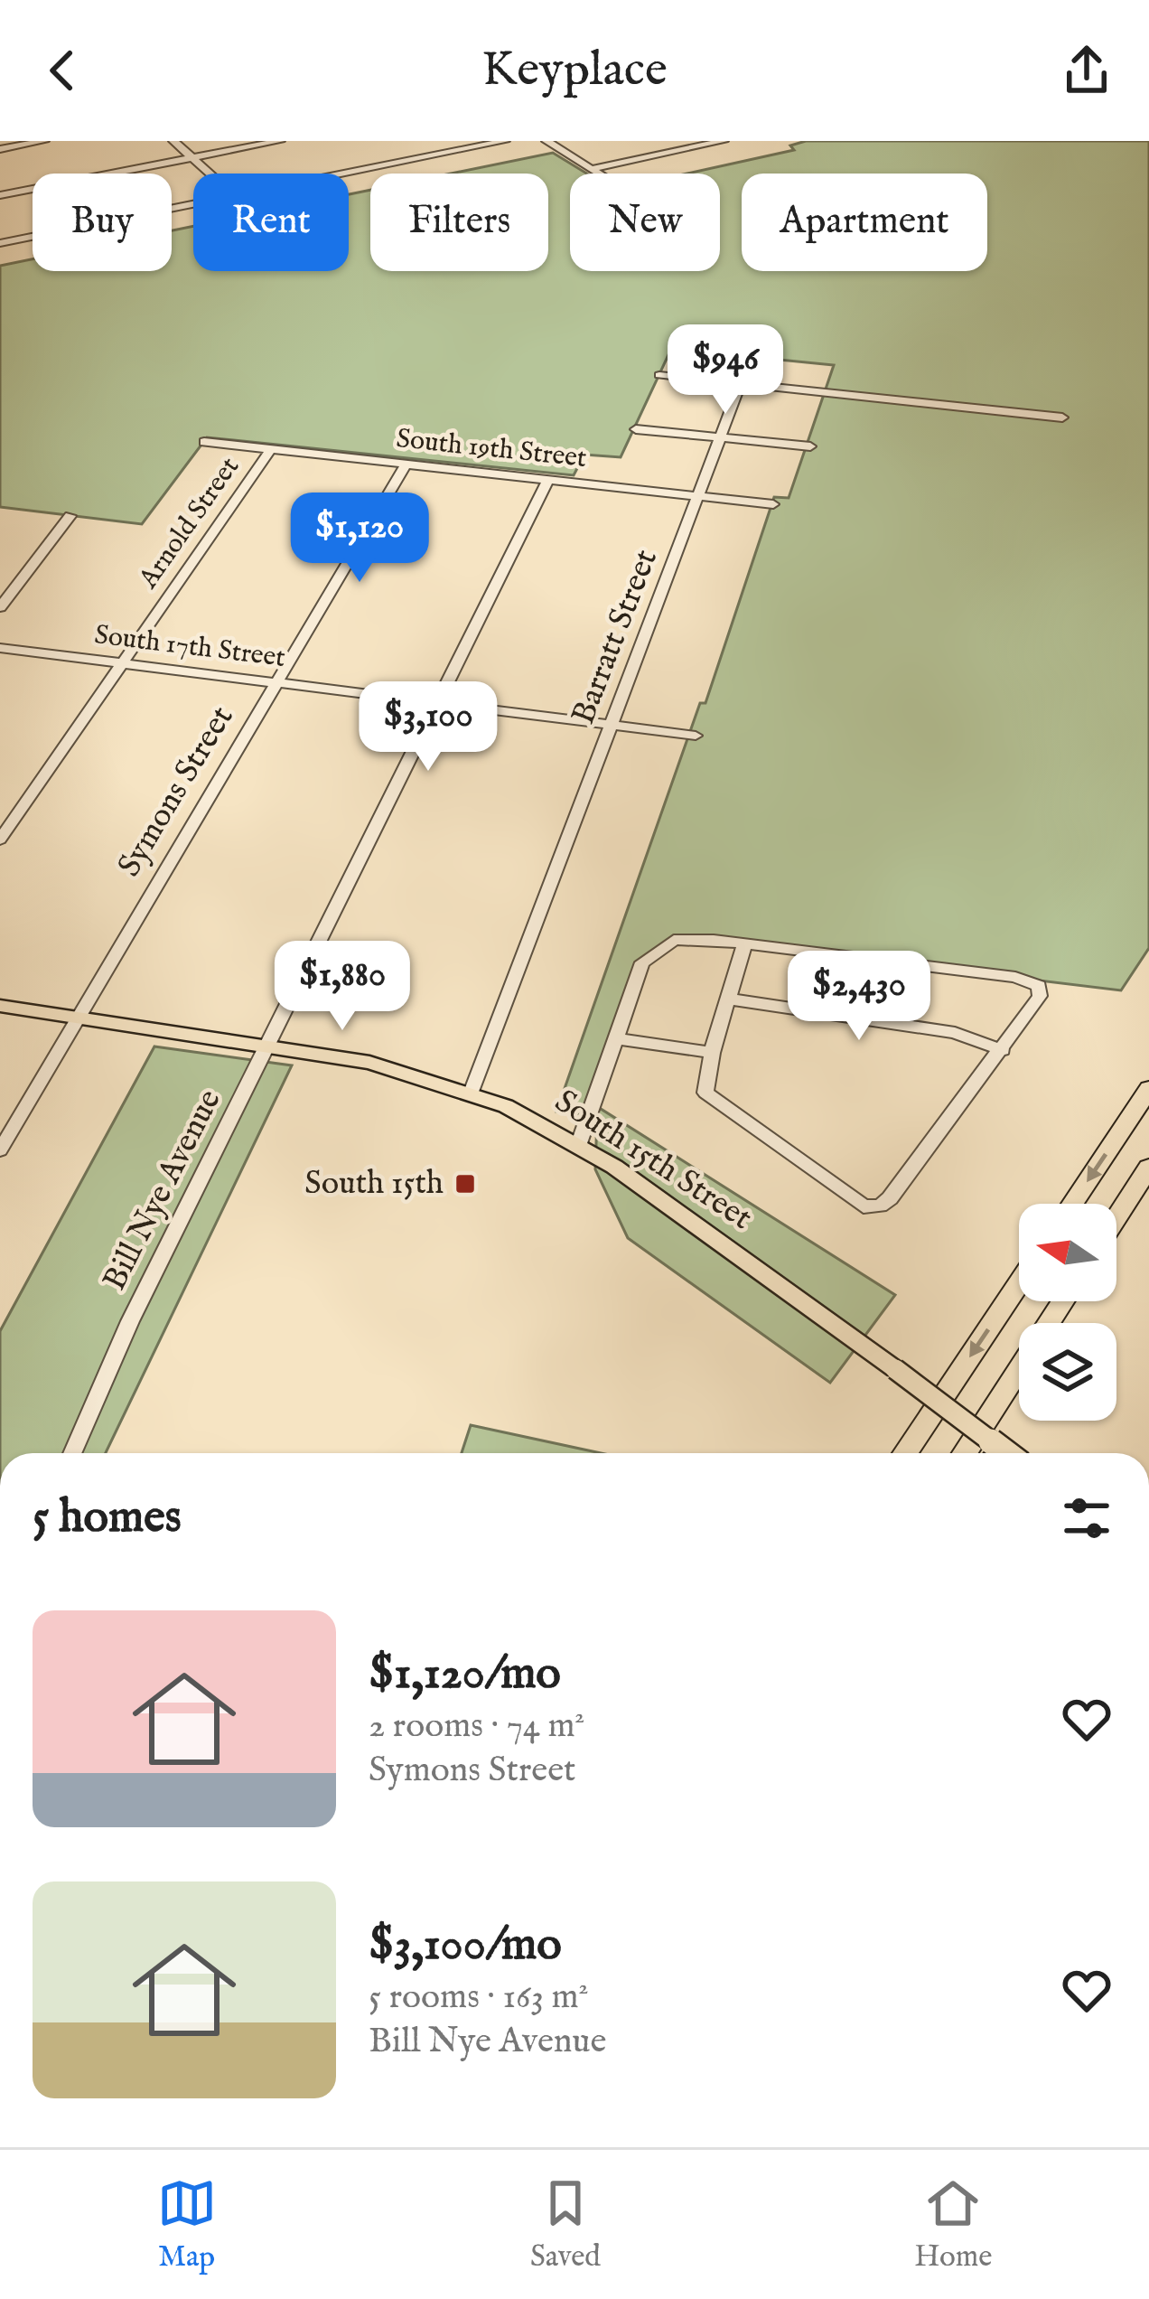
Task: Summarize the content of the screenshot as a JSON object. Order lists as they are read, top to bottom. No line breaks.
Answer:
{"streets":{"main road":["South 15th Street"],"street":["South 19th Street","Arnold Street","Barratt Street","South 17th Street","Symons Street","Bill Nye Avenue"]},"crossings":[["South 19th Street","Arnold Street"],["South 19th Street","Barratt Street"],["South 19th Street","Symons Street"],["South 19th Street","Bill Nye Avenue"],["Arnold Street","South 17th Street"],["Barratt Street","South 17th Street"],["Barratt Street","South 15th Street"],["South 17th Street","Symons Street"],["South 17th Street","Bill Nye Avenue"],["Symons Street","South 15th Street"],["South 15th Street","Bill Nye Avenue"]],"places":{"transit":["South 15th"]},"north":"left","page":{"header":"Keyplace","chip":["Buy","Rent","Filters","New","Apartment"],"price":["$946","$1,120","$3,100","$1,880","$2,430"],"heading":"5 homes","list":[{"name":"$1,120/mo","note":"2 rooms · 74 m² · Symons Street"},{"name":"$3,100/mo","note":"5 rooms · 163 m² · Bill Nye Avenue"}],"tabs":["Map","Saved","Home"]}}
